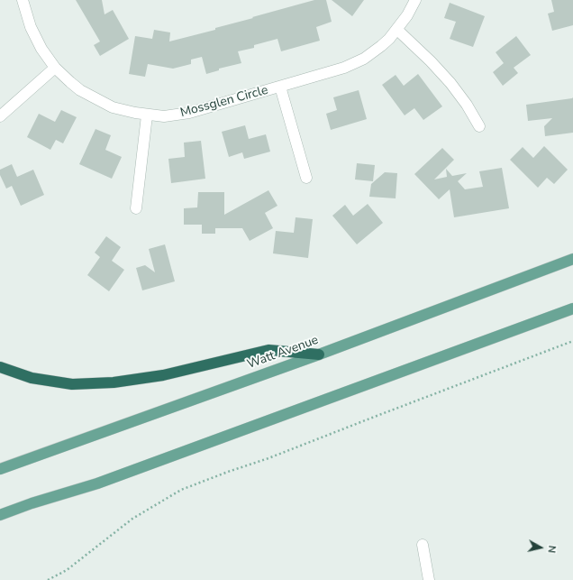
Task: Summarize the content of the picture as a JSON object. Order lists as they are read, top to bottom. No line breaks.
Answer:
{"streets":{"main road":["Watt Avenue"],"street":["Mossglen Circle"]},"north":"right"}
